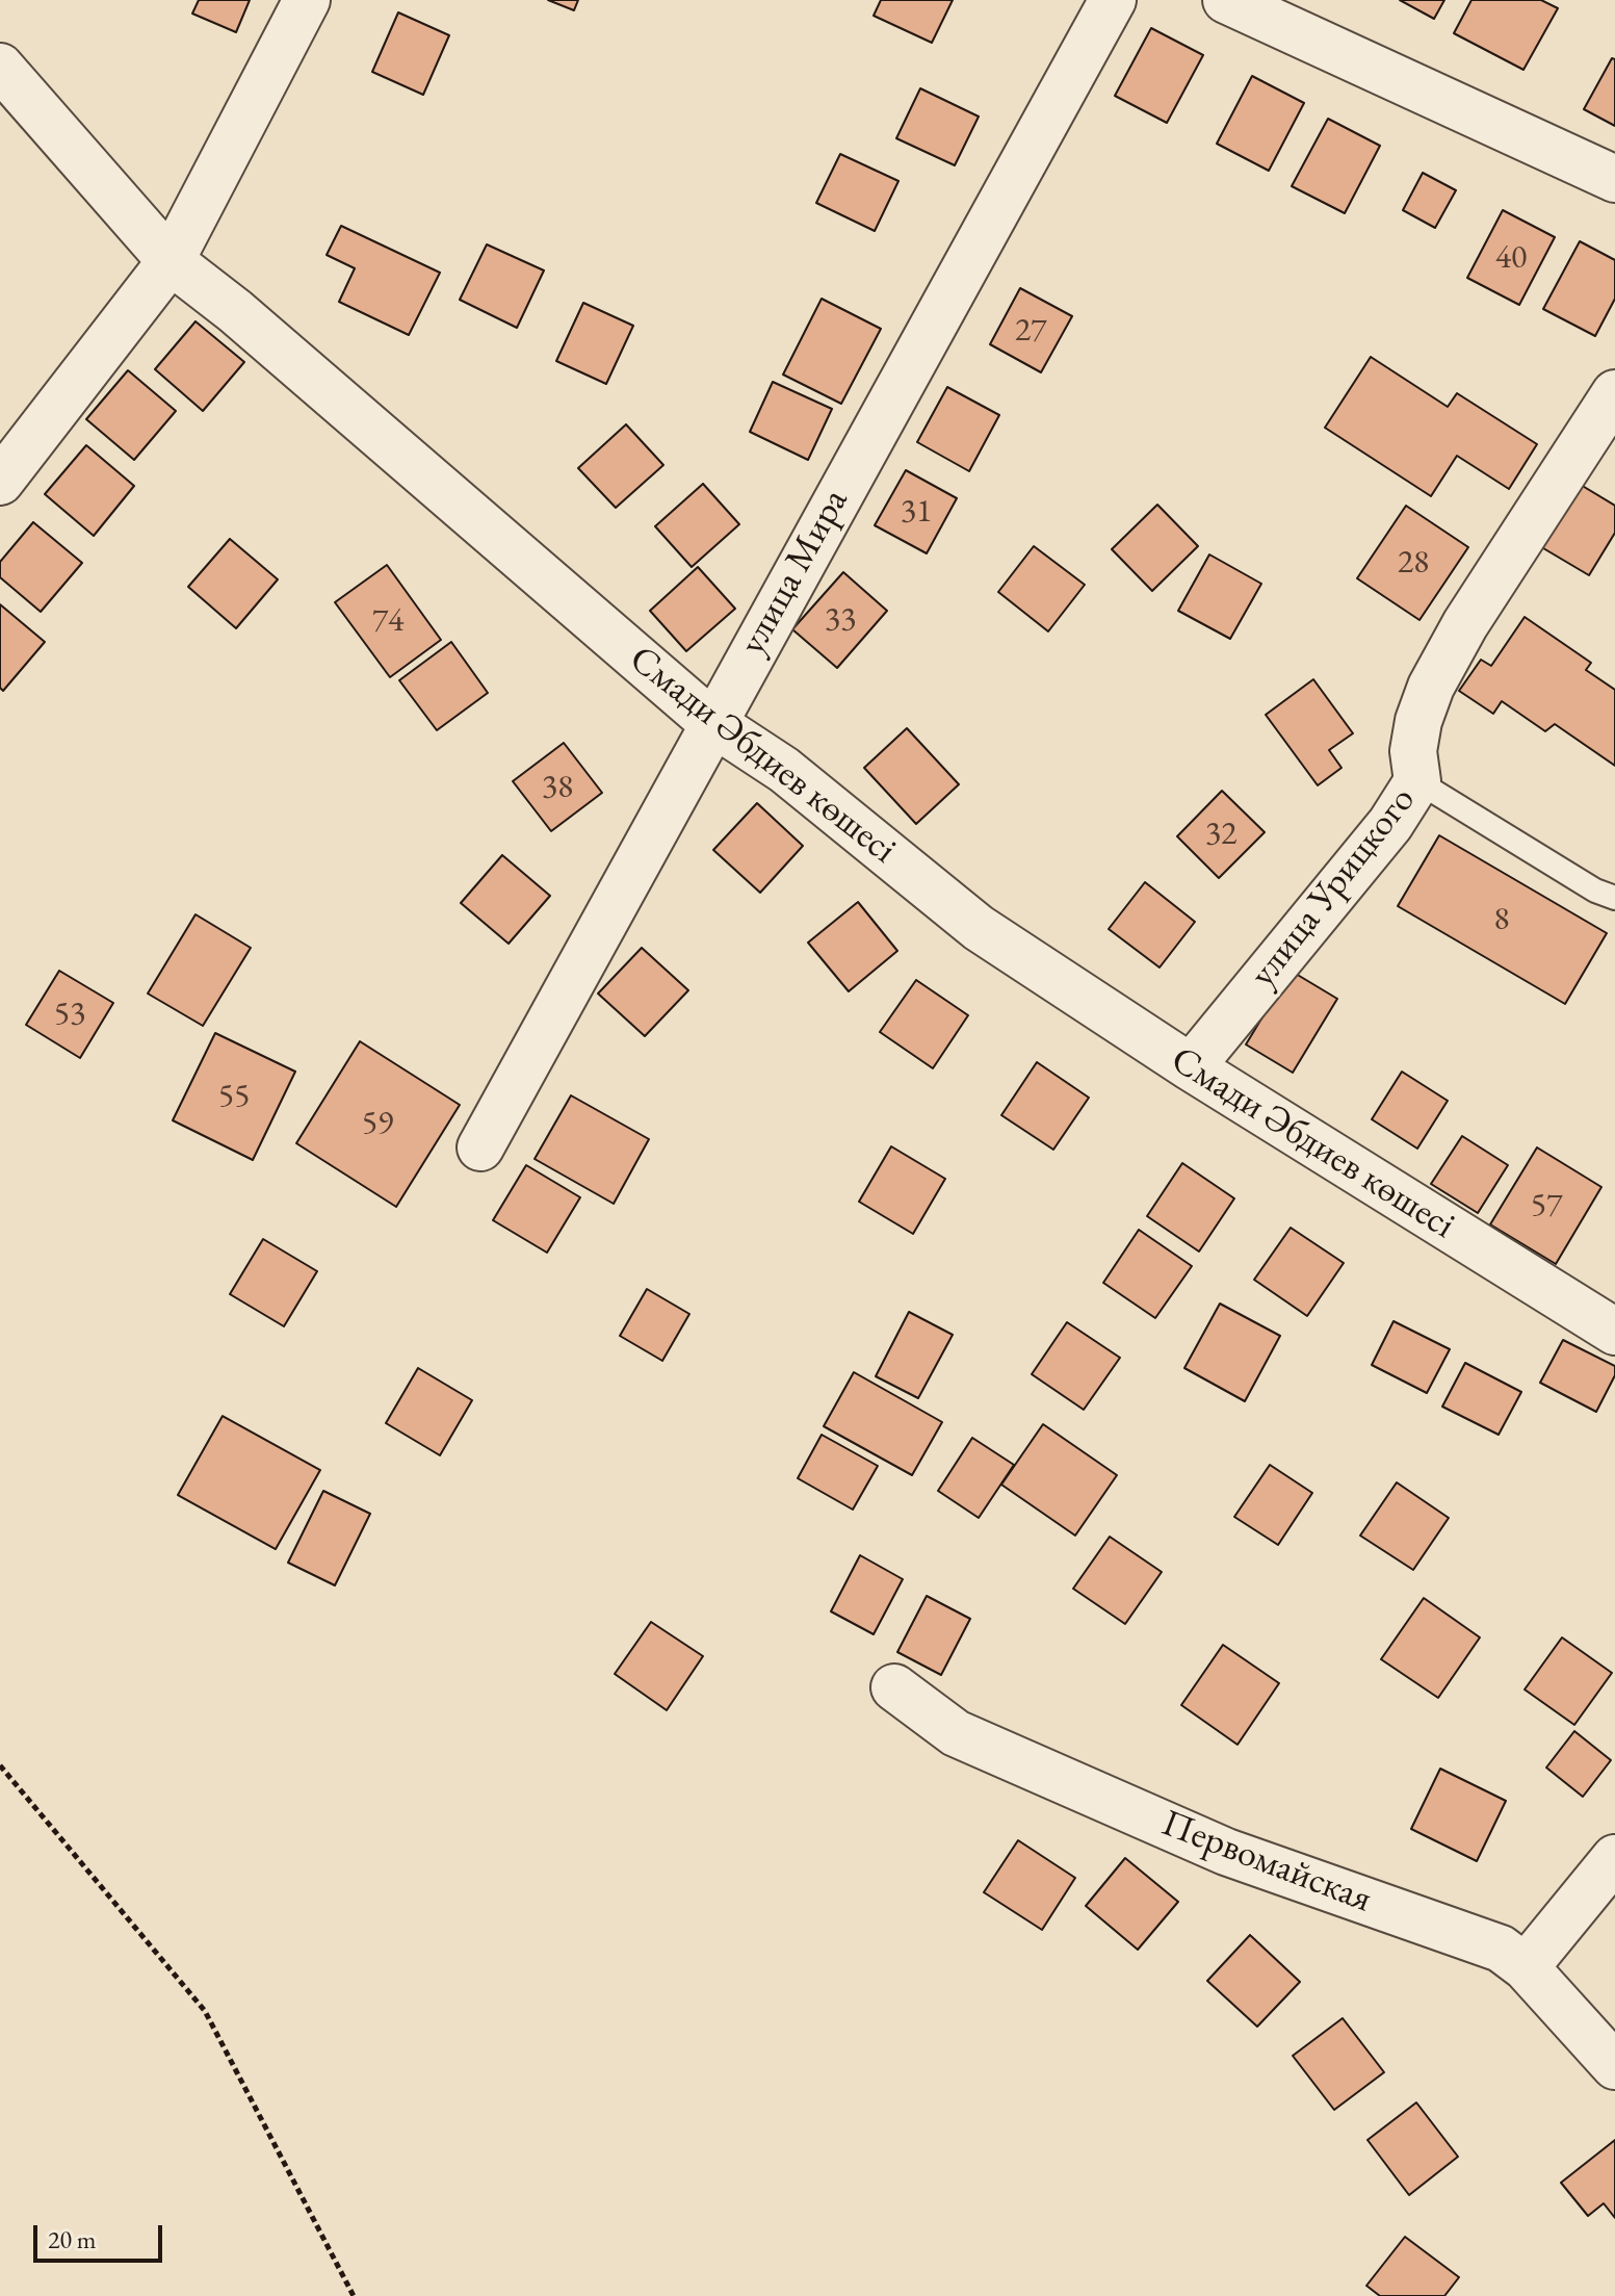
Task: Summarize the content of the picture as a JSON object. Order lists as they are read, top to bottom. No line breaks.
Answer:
{"streets":{"street":["улица Мира","Смади Әбдиев көшесі","улица Урицкого","Первомайская"]},"crossings":[["улица Мира","Смади Әбдиев көшесі"],["Смади Әбдиев көшесі","улица Урицкого"]],"house_numbers":["40","27","31","28","33","74","38","32","8","53","55","59","57"],"scale_bar":"20 m"}
